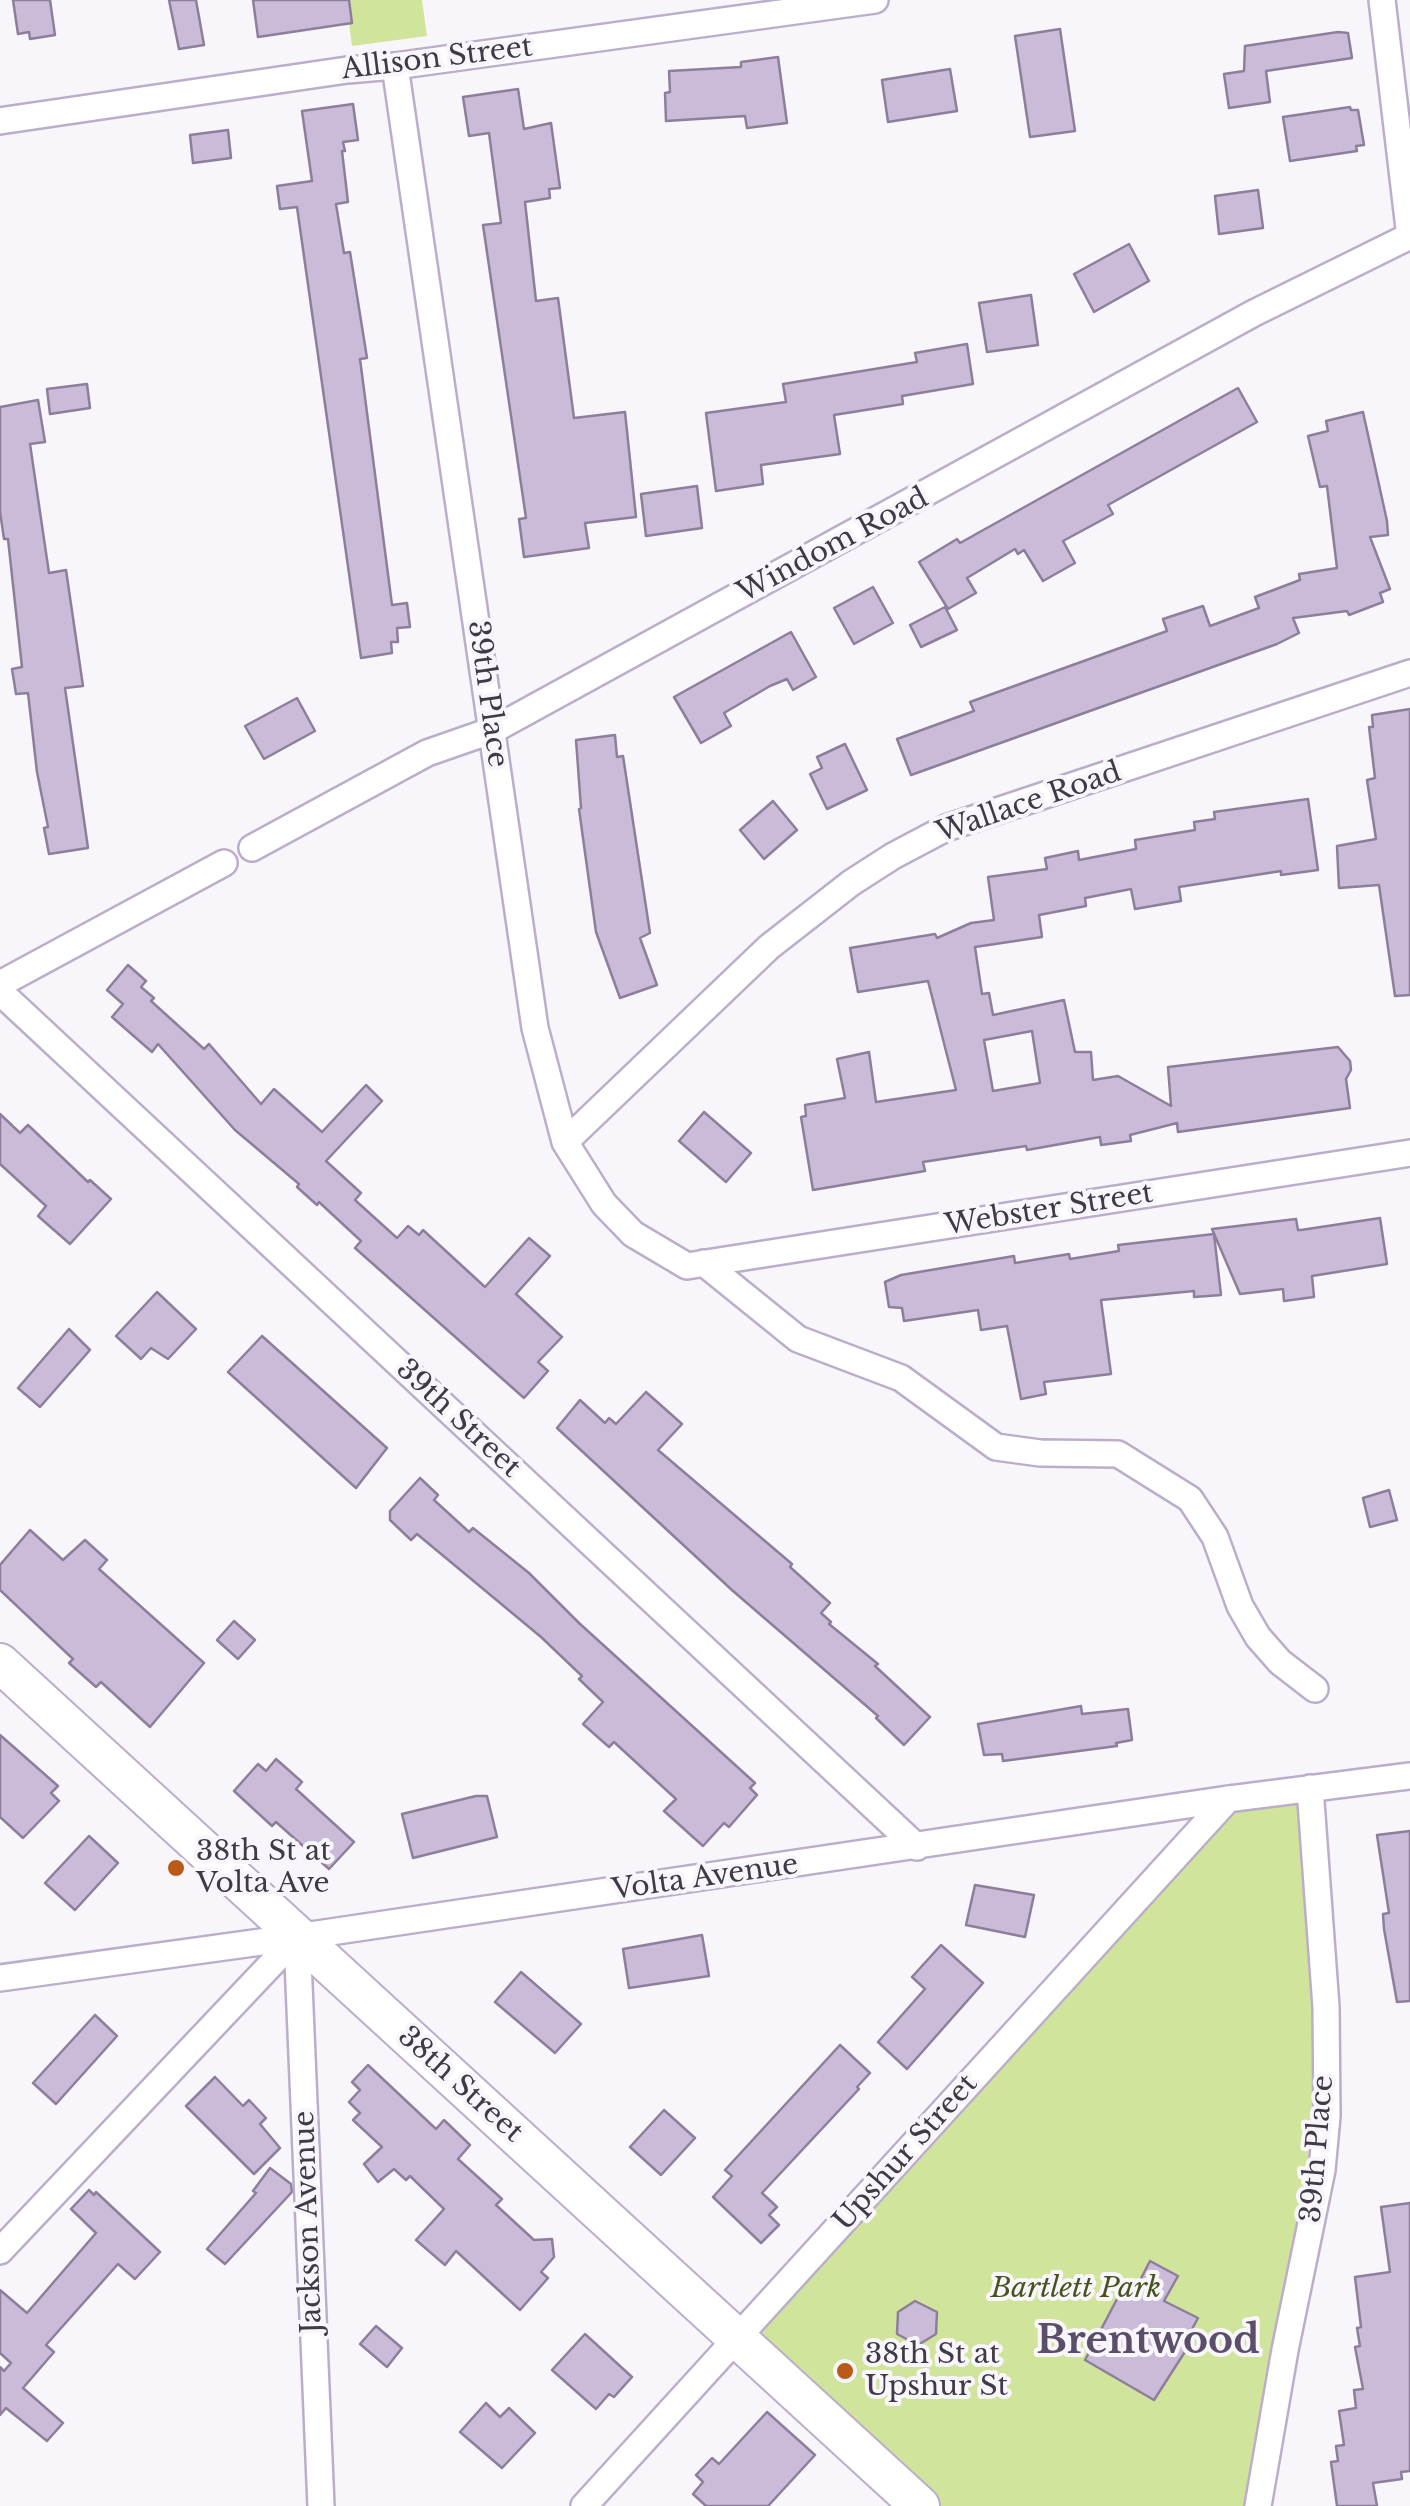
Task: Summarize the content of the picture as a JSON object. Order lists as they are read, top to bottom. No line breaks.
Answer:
{"streets":{"main road":["38th Street"],"street":["Allison Street","Windom Road","39th Place","Wallace Road","Webster Street","39th Street","Volta Avenue","Upshur Street","Jackson Avenue"]},"crossings":[["Allison Street","39th Place"],["Windom Road","39th Place"],["39th Place","Wallace Road"],["39th Place","Webster Street"],["39th Place","Volta Avenue"],["39th Street","Volta Avenue"],["Volta Avenue","38th Street"],["Volta Avenue","Upshur Street"],["Volta Avenue","Jackson Avenue"],["38th Street","Upshur Street"],["38th Street","Jackson Avenue"]],"districts":["Brentwood"],"parks":["Bartlett Park"],"places":["38th St at Volta Ave","38th St at Upshur St"]}
